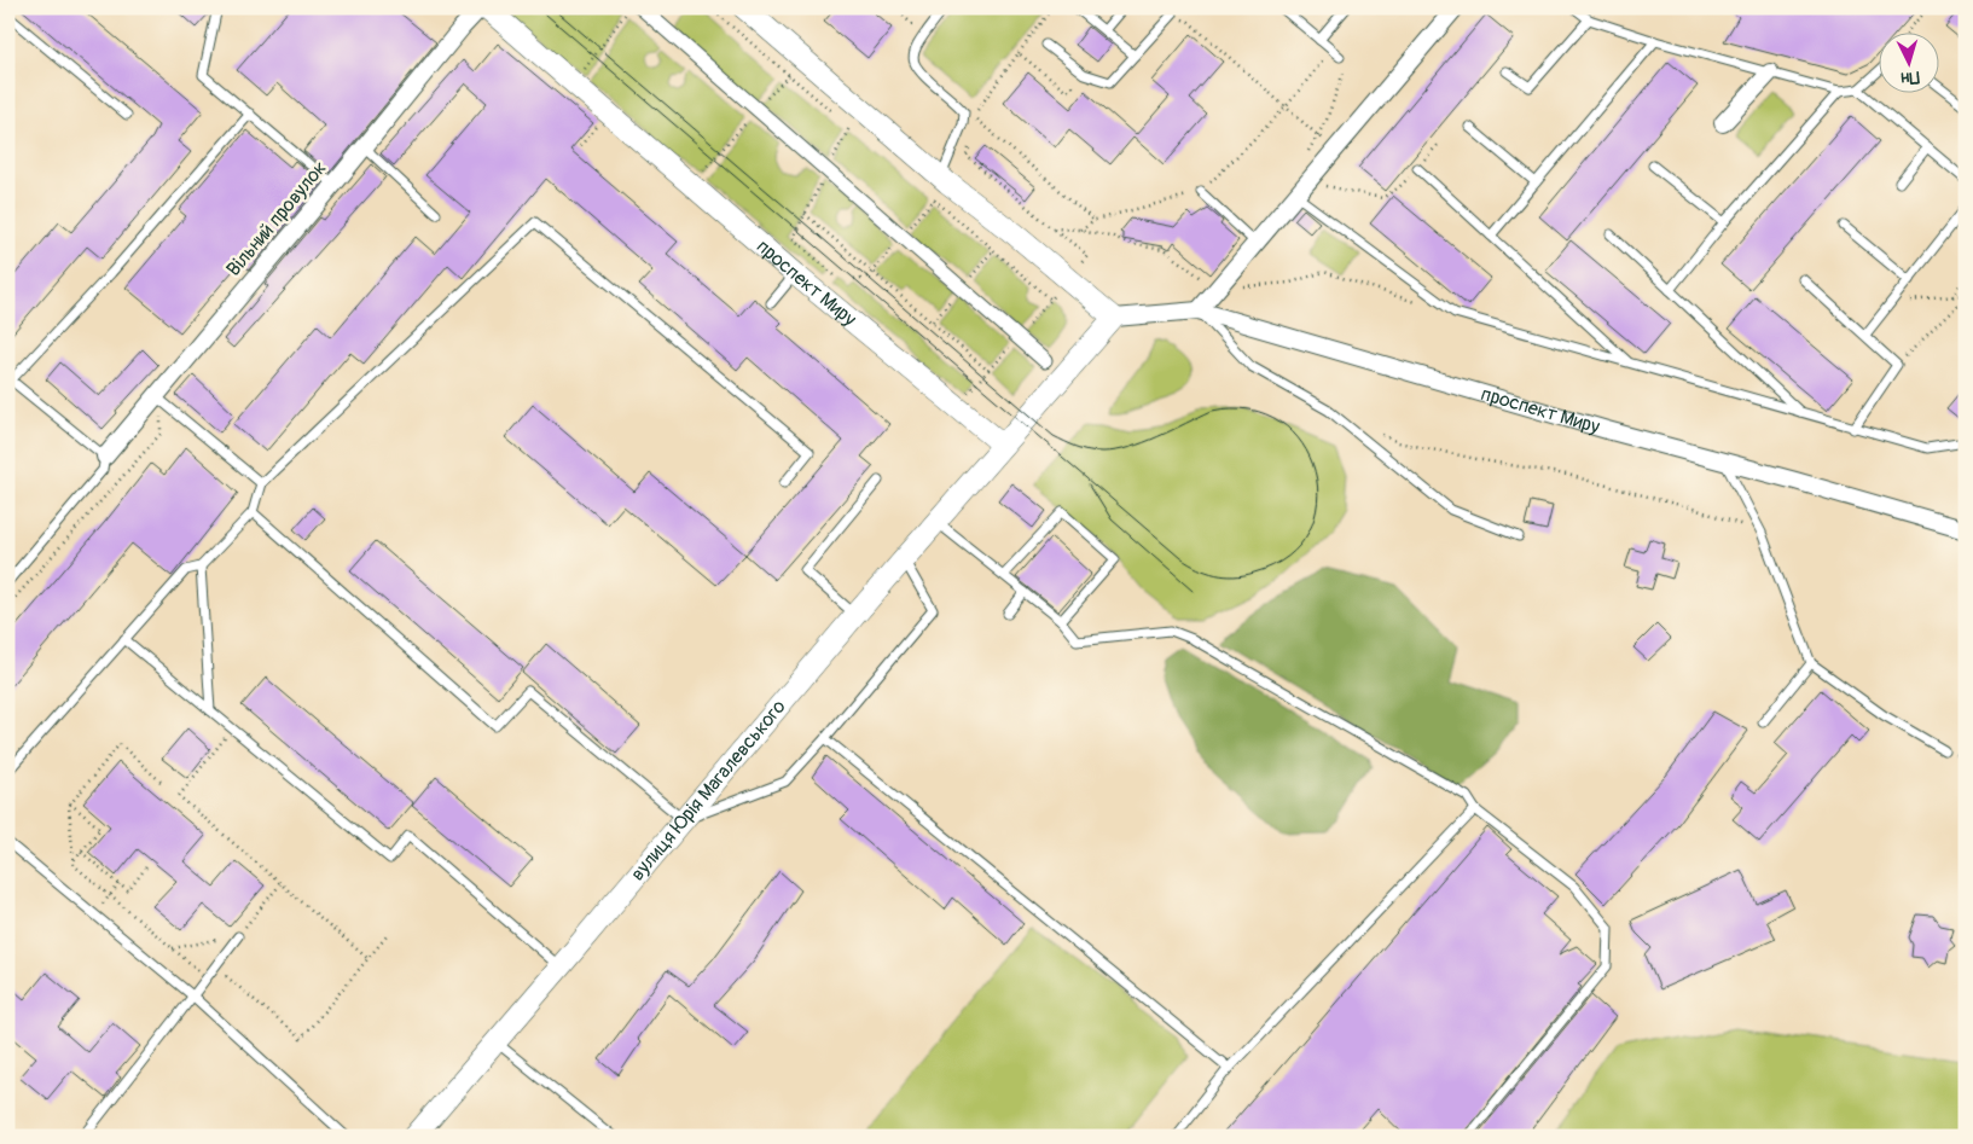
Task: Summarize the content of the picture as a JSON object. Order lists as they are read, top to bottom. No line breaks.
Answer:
{"streets":{"street":["Вільний провулок","проспект Миру","вулиця Юрія Магалевського"]},"crossings":[["Вільний провулок","проспект Миру"],["проспект Миру","вулиця Юрія Магалевського"]],"north":"bottom"}
